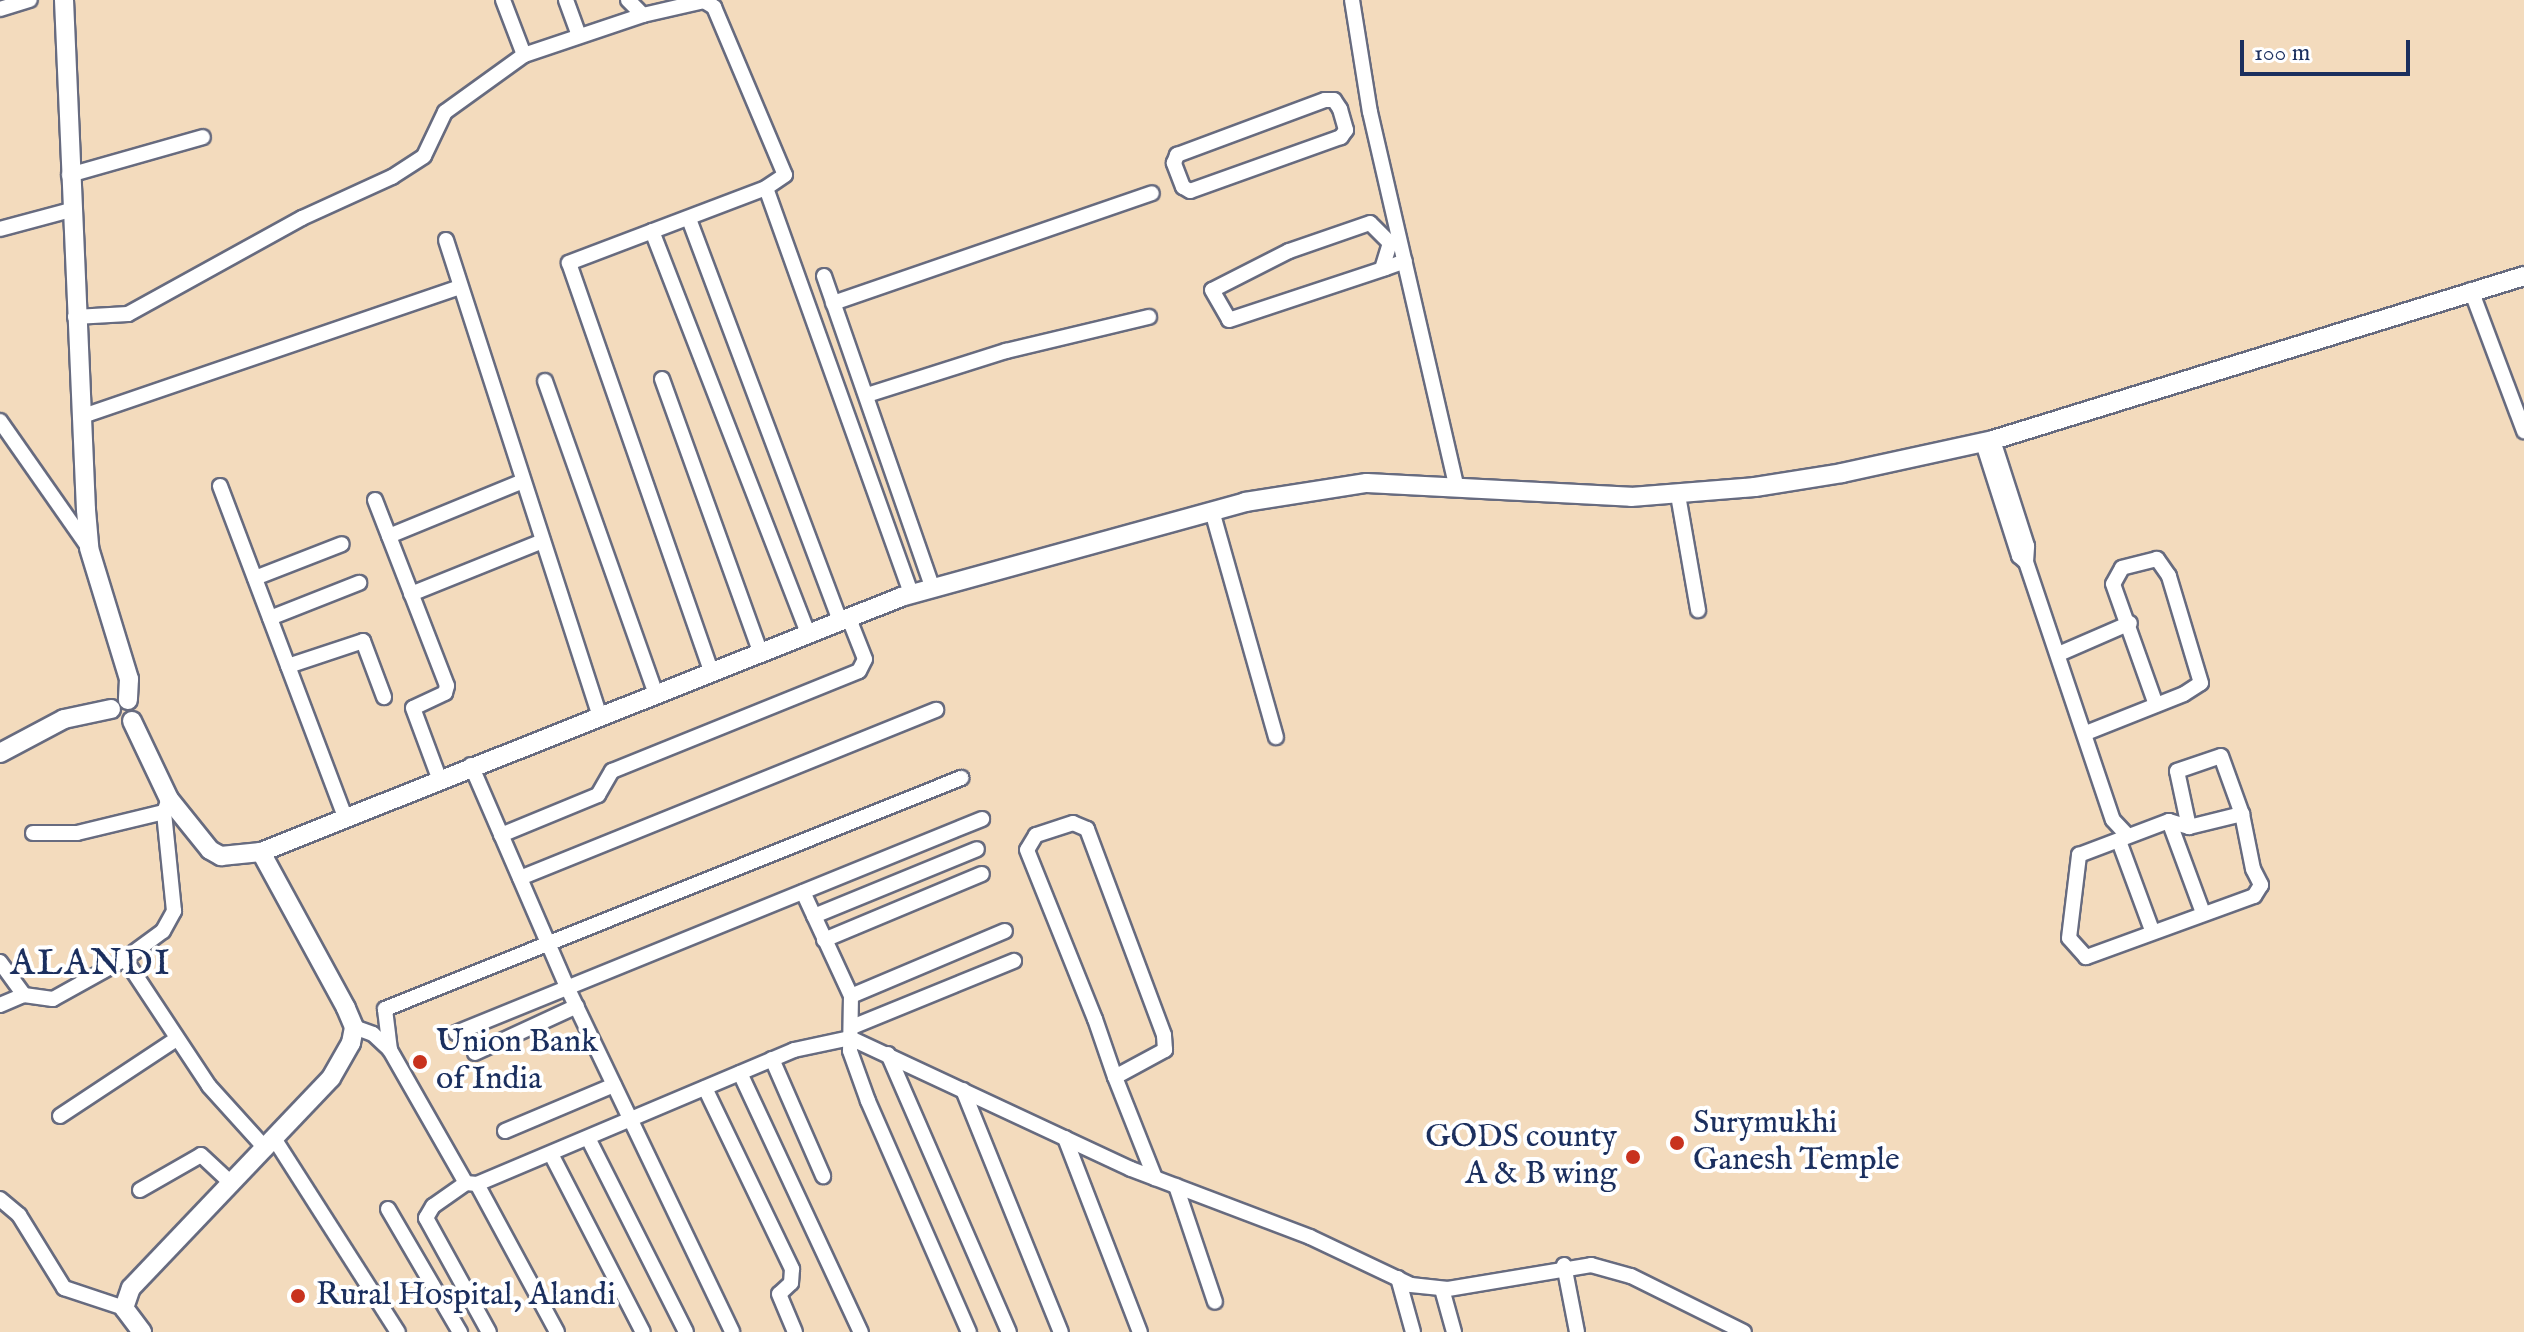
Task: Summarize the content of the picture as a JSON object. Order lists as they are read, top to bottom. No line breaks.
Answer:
{"districts":["ALANDI"],"places":["Union Bank of India","Surymukhi Ganesh Temple","GODS county A & B wing","Rural Hospital, Alandi"],"scale_bar":"100 m"}
